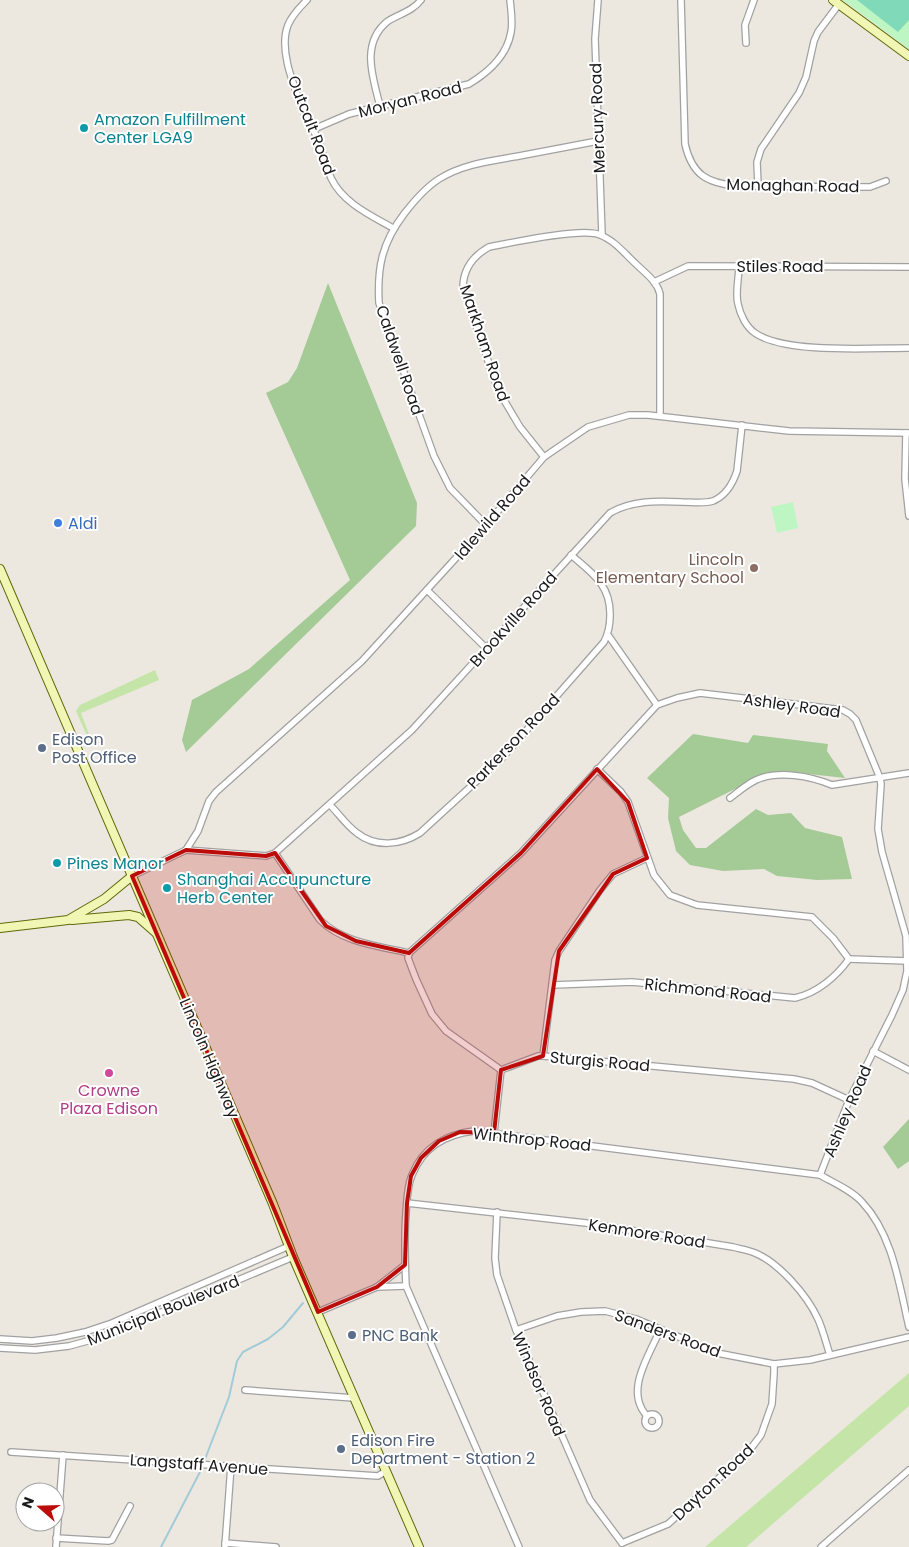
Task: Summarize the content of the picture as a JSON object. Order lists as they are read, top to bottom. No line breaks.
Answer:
{"streets":{"main road":["Lincoln Highway"],"street":["Moryan Road","Mercury Road","Outcalt Road","Monaghan Road","Stiles Road","Markham Road","Caldwell Road","Idlewild Road","Brookville Road","Ashley Road","Parkerson Road","Richmond Road","Sturgis Road","Winthrop Road","Kenmore Road","Municipal Boulevard","Sanders Road","Windsor Road","Langstaff Avenue","Dayton Road"]},"crossings":[["Moryan Road","Outcalt Road"],["Mercury Road","Markham Road"],["Mercury Road","Caldwell Road"],["Outcalt Road","Caldwell Road"],["Markham Road","Idlewild Road"],["Caldwell Road","Idlewild Road"],["Idlewild Road","Brookville Road"],["Brookville Road","Parkerson Road"],["Ashley Road","Sturgis Road"],["Ashley Road","Winthrop Road"],["Lincoln Highway","Municipal Boulevard"],["Lincoln Highway","Langstaff Avenue"],["Winthrop Road","Kenmore Road"],["Kenmore Road","Sanders Road"],["Kenmore Road","Windsor Road"],["Sanders Road","Windsor Road"],["Sanders Road","Dayton Road"],["Windsor Road","Dayton Road"]],"places":["Amazon Fulfillment Center LGA9","Aldi","Lincoln Elementary School","Edison Post Office","Pines Manor","Shanghai Accupuncture Herb Center","Crowne Plaza Edison","PNC Bank","Edison Fire Department - Station 2"],"north":"left"}
